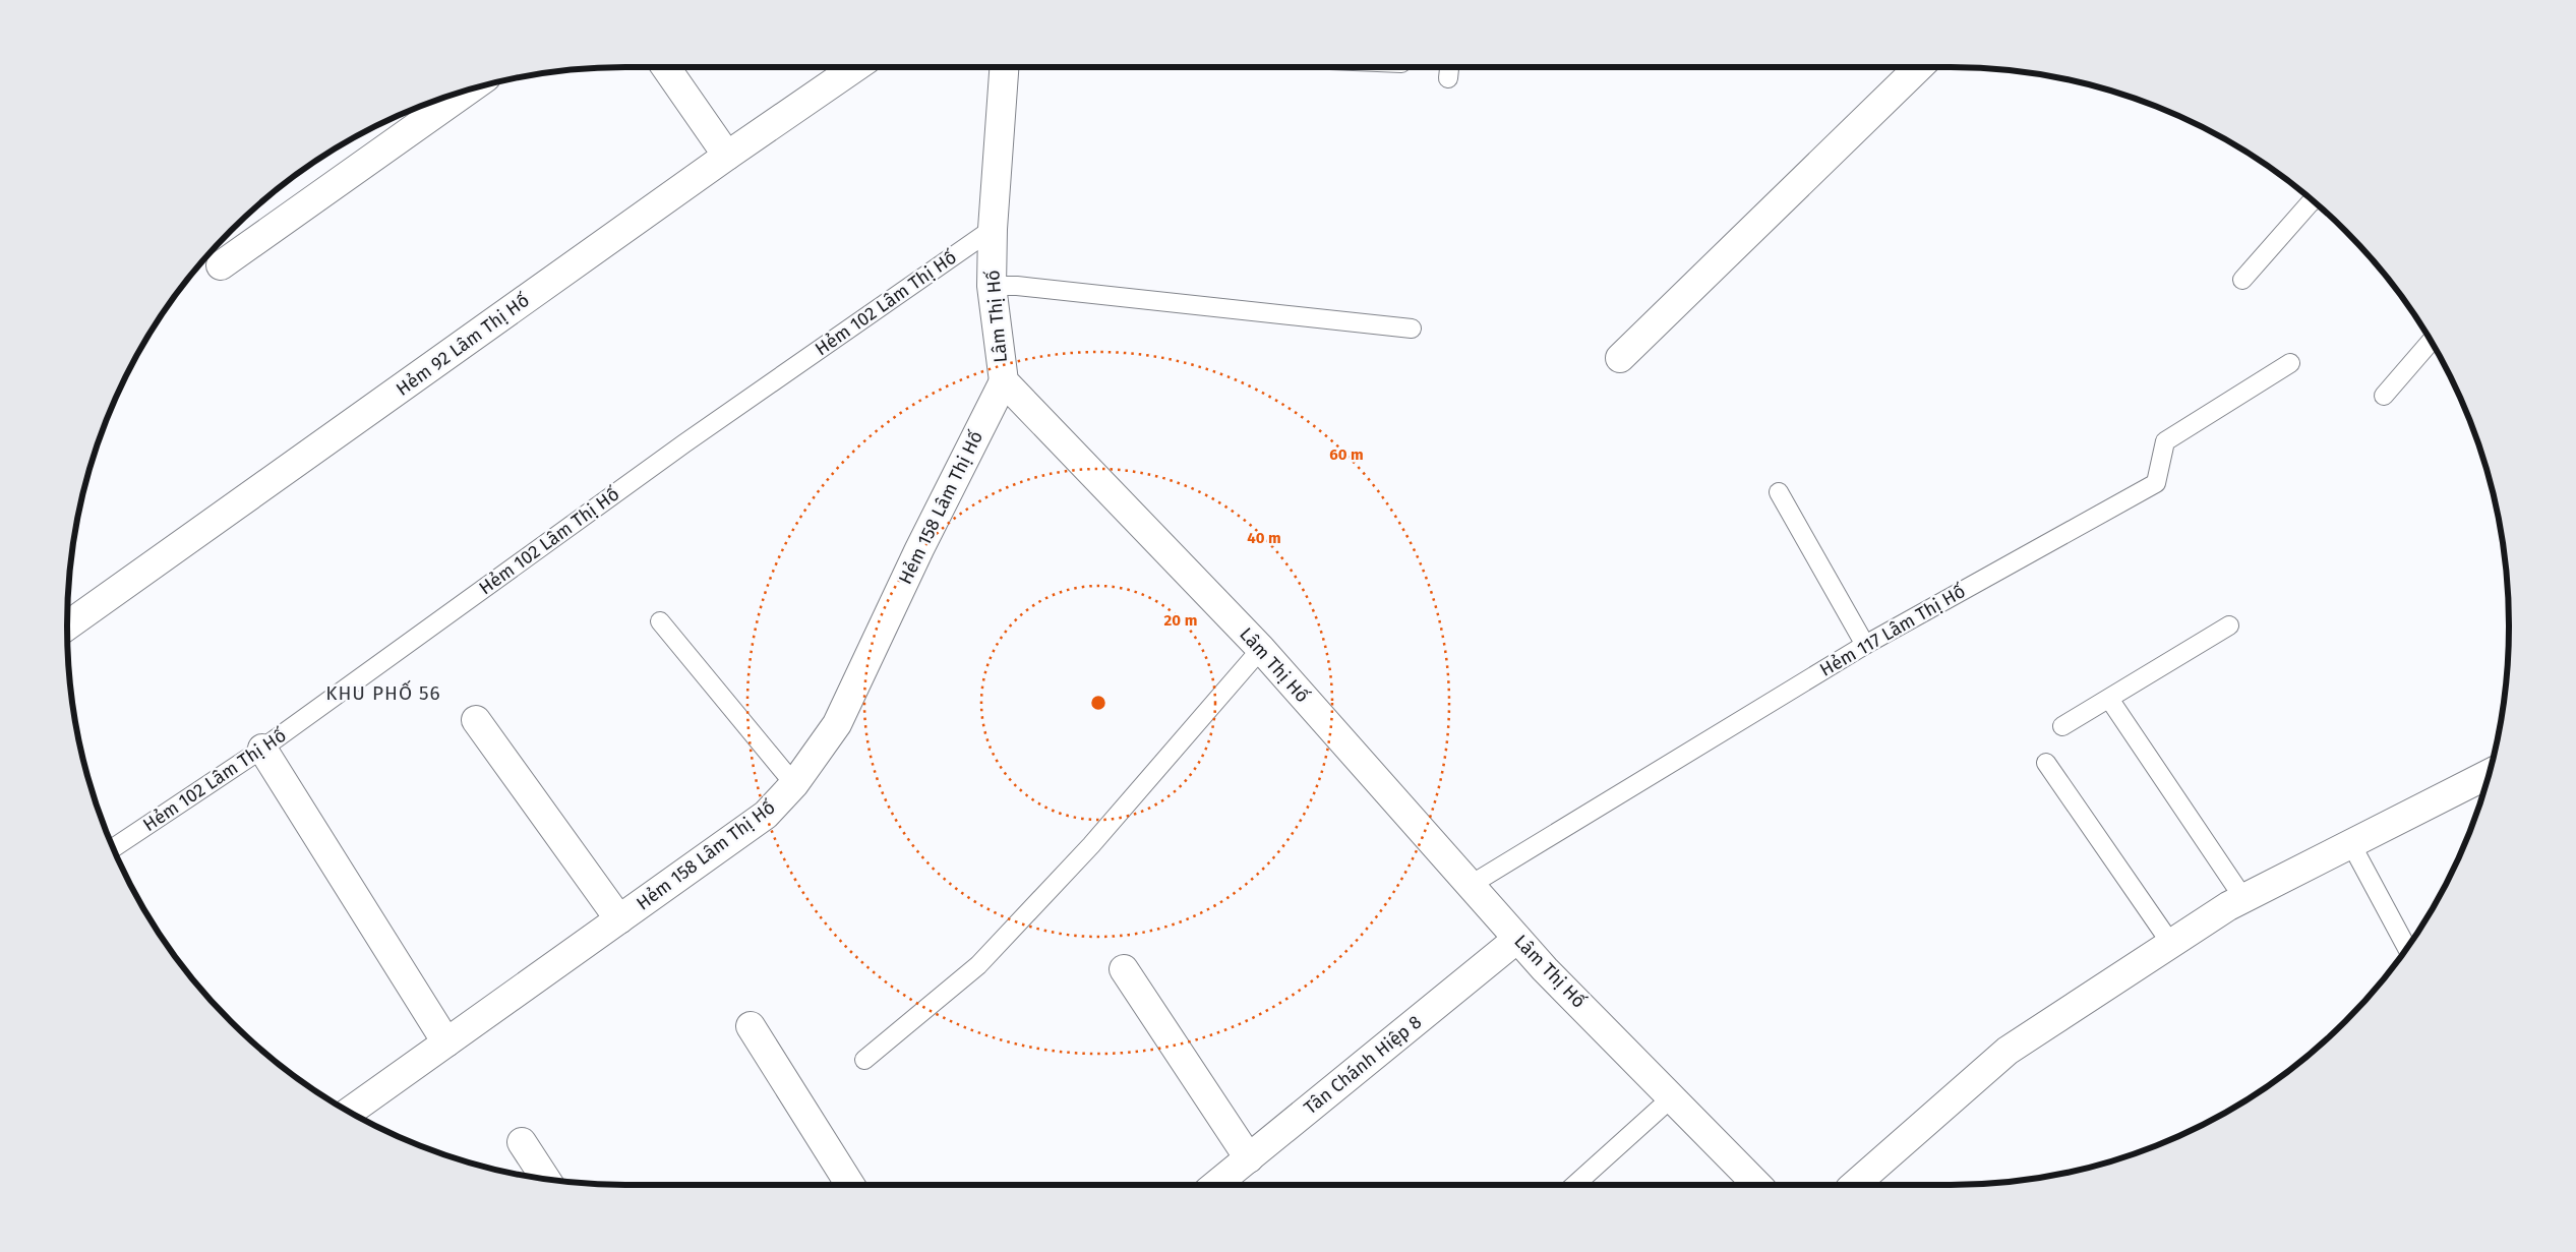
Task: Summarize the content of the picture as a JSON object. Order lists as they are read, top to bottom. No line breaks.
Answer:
{"streets":{"street":["Lâm Thị Hố","Hẻm 92 Lâm Thị Hố","Hẻm 158 Lâm Thị Hố","Tân Chánh Hiệp 8"],"lane":["Hẻm 102 Lâm Thị Hố","Hẻm 117 Lâm Thị Hố"]},"crossings":[["Hẻm 102 Lâm Thị Hố","Lâm Thị Hố"],["Lâm Thị Hố","Hẻm 158 Lâm Thị Hố"],["Lâm Thị Hố","Hẻm 117 Lâm Thị Hố"],["Lâm Thị Hố","Tân Chánh Hiệp 8"]],"districts":["KHU PHỐ 56"],"rings":["60 m","40 m","20 m"]}
